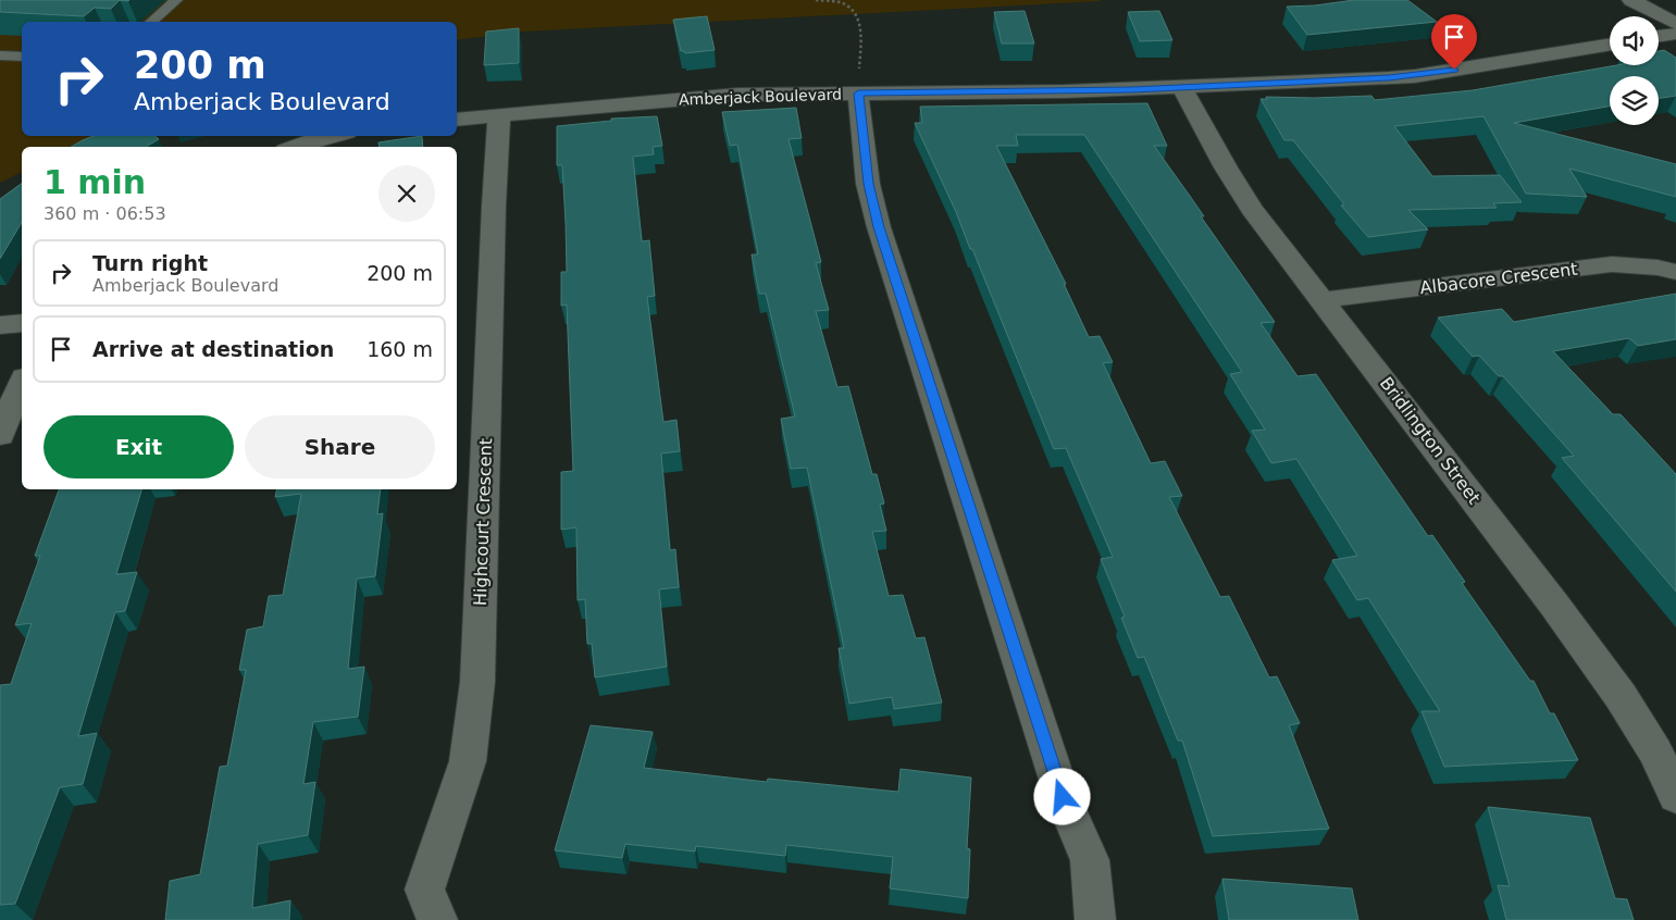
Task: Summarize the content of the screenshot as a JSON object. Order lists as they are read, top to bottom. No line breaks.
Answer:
{"streets":{"street":["Amberjack Boulevard","Albacore Crescent","Bridlington Street","Highcourt Crescent"]},"crossings":[["Amberjack Boulevard","Bridlington Street"],["Amberjack Boulevard","Highcourt Crescent"],["Albacore Crescent","Bridlington Street"]],"page":{"turn":["200 m","Amberjack Boulevard"],"heading":["1 min","360 m · 06:53"],"list":[{"name":"Turn right","note":"Amberjack Boulevard","value":"200 m"},{"name":"Arrive at destination","value":"160 m"}],"buttons":["Exit","Share"]}}
